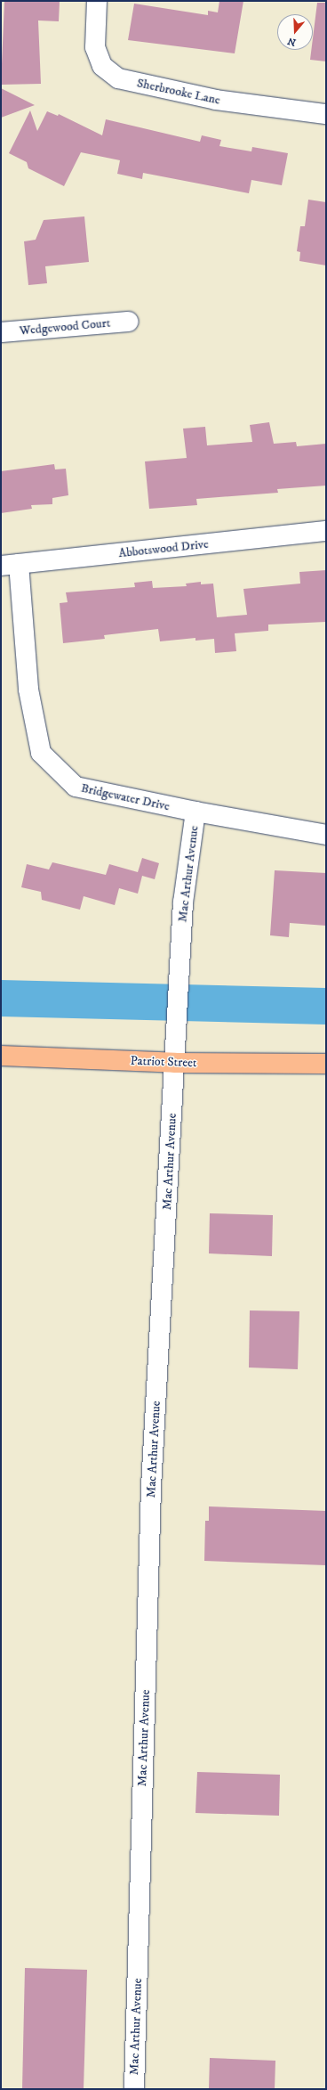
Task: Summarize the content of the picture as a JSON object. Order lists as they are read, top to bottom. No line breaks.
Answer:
{"streets":{"main road":["Patriot Street"],"street":["Sherbrooke Lane","Wedgewood Court","Abbotswood Drive","Bridgewater Drive","Mac Arthur Avenue"]},"crossings":[["Abbotswood Drive","Bridgewater Drive"],["Bridgewater Drive","Mac Arthur Avenue"],["Mac Arthur Avenue","Patriot Street"]],"north":"bottom"}
